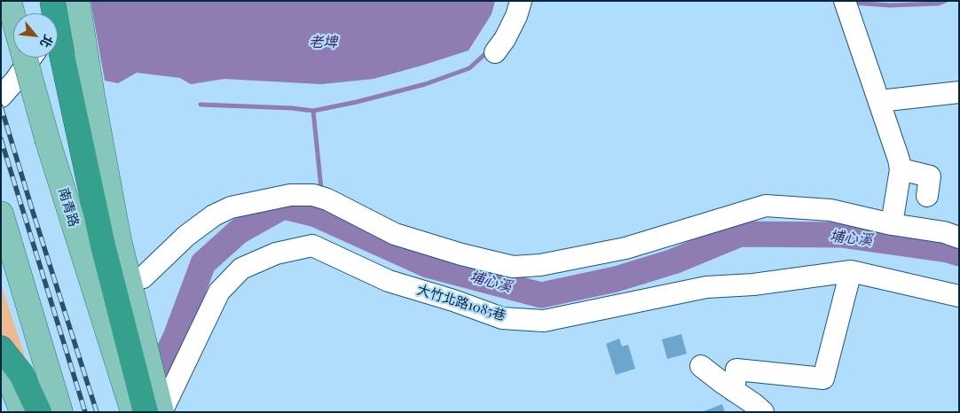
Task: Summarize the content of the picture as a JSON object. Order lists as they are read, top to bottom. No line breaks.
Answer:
{"streets":{"main road":["南青路"],"street":["大竹北路1085巷"]},"water":["老埤","埔心溪"],"north":"bottom right"}
